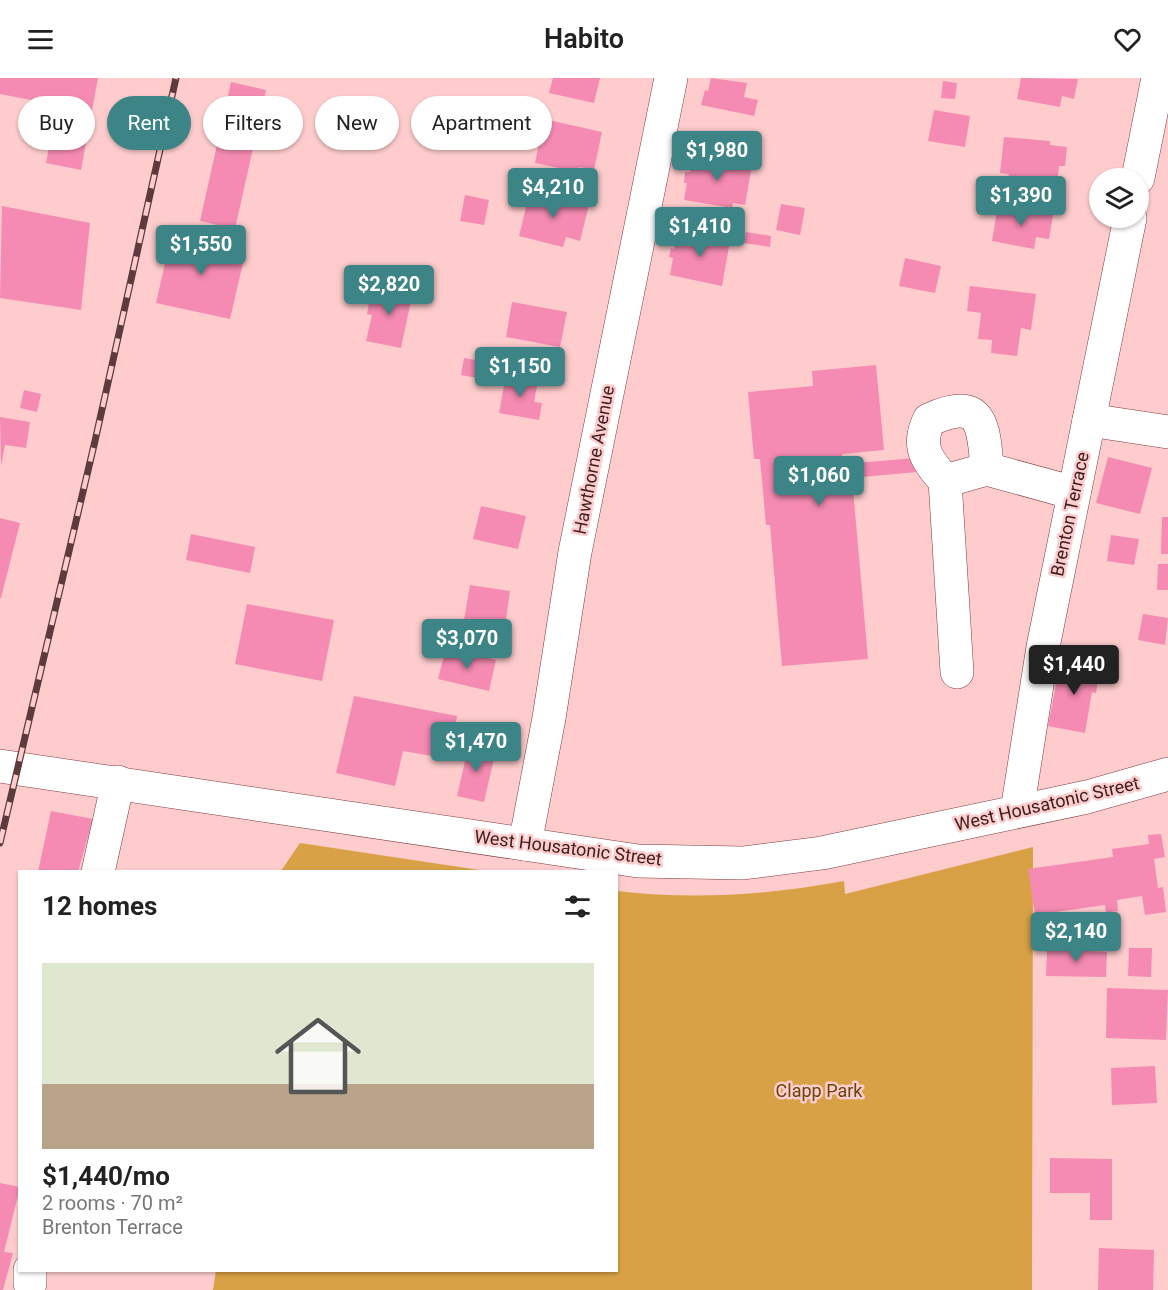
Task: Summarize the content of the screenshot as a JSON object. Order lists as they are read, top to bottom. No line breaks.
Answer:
{"streets":{"main road":["Hawthorne Avenue","Brenton Terrace","West Housatonic Street"]},"crossings":[["Hawthorne Avenue","West Housatonic Street"],["Brenton Terrace","West Housatonic Street"]],"parks":["Clapp Park"],"page":{"header":"Habito","chip":["Buy","Rent","Filters","New","Apartment"],"price":["$1,980","$4,210","$1,390","$1,410","$1,550","$2,820","$1,150","$1,060","$3,070","$1,440","$1,470","$2,140"],"heading":"12 homes","list":[{"name":"$1,440/mo","note":"2 rooms · 70 m² · Brenton Terrace"}]}}
